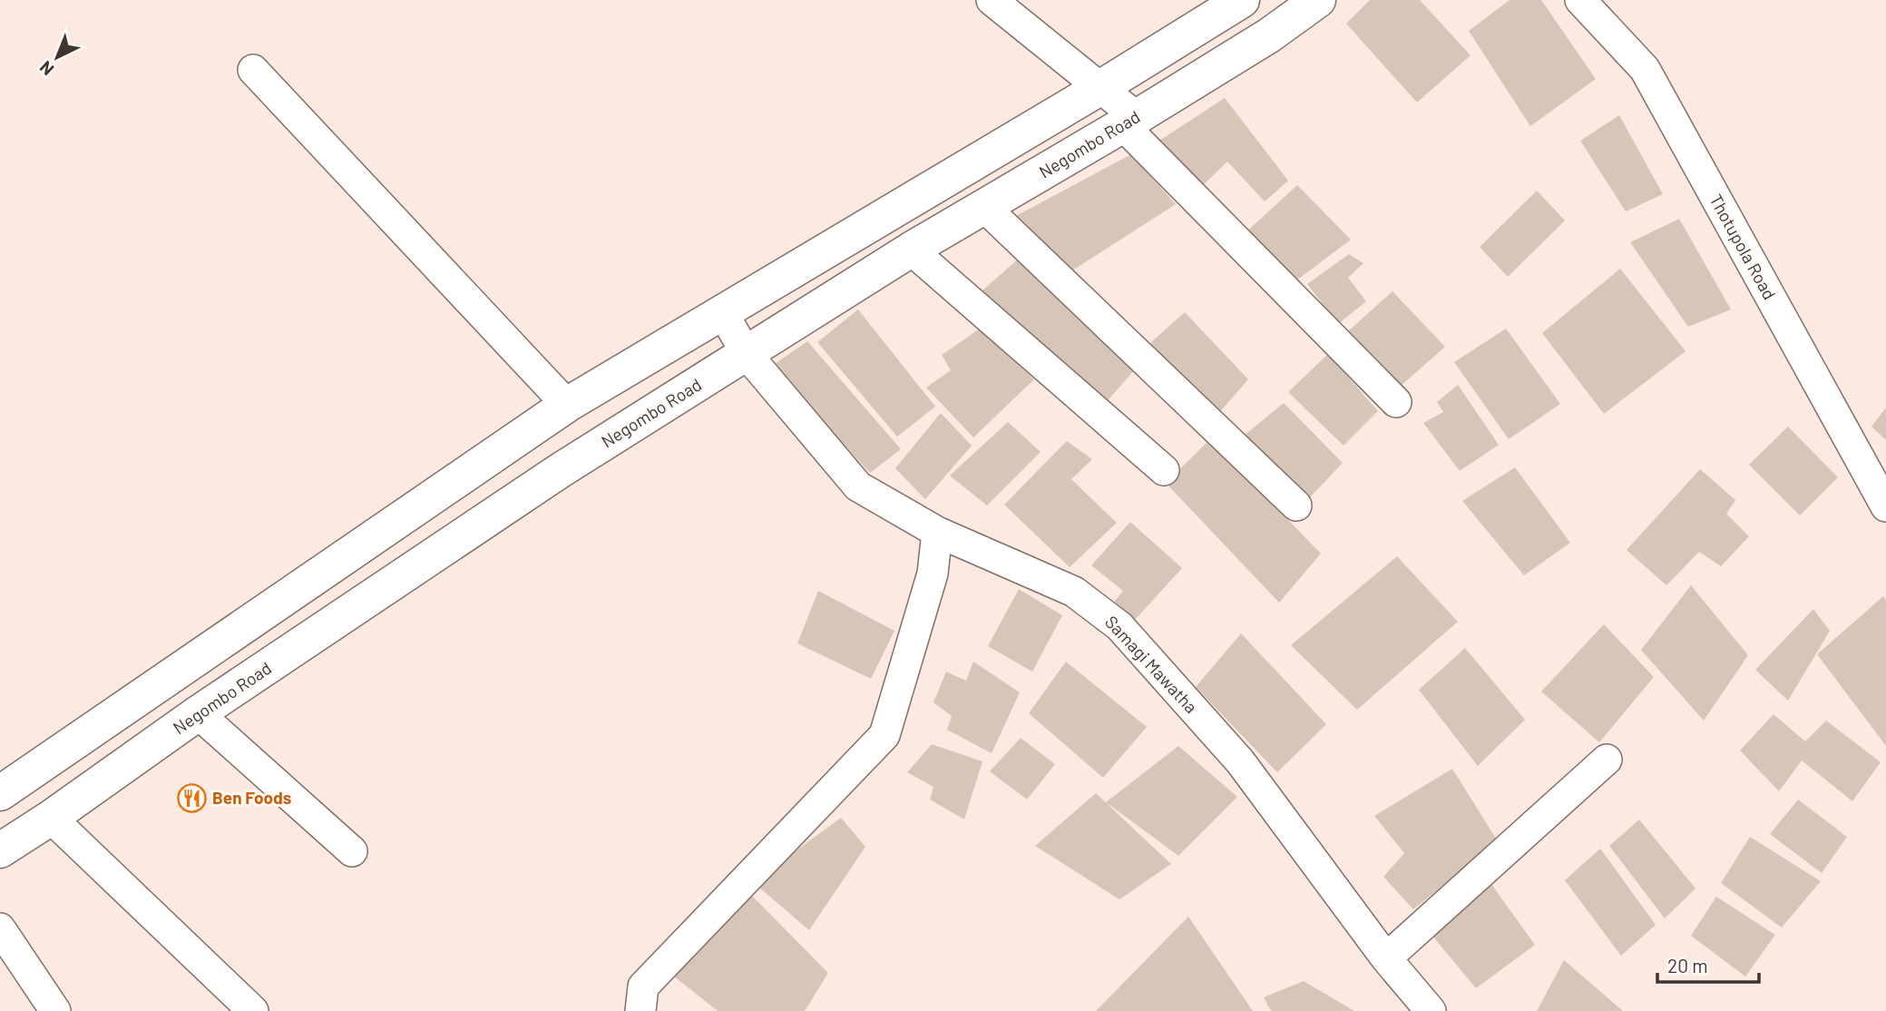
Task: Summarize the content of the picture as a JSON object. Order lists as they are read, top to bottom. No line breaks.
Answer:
{"streets":{"highway":["Negombo Road"],"street":["Thotupola Road","Samagi Mawatha"]},"crossings":[["Negombo Road","Samagi Mawatha"]],"places":{"restaurant":["Ben Foods"]},"scale_bar":"20 m","north":"bottom left"}
